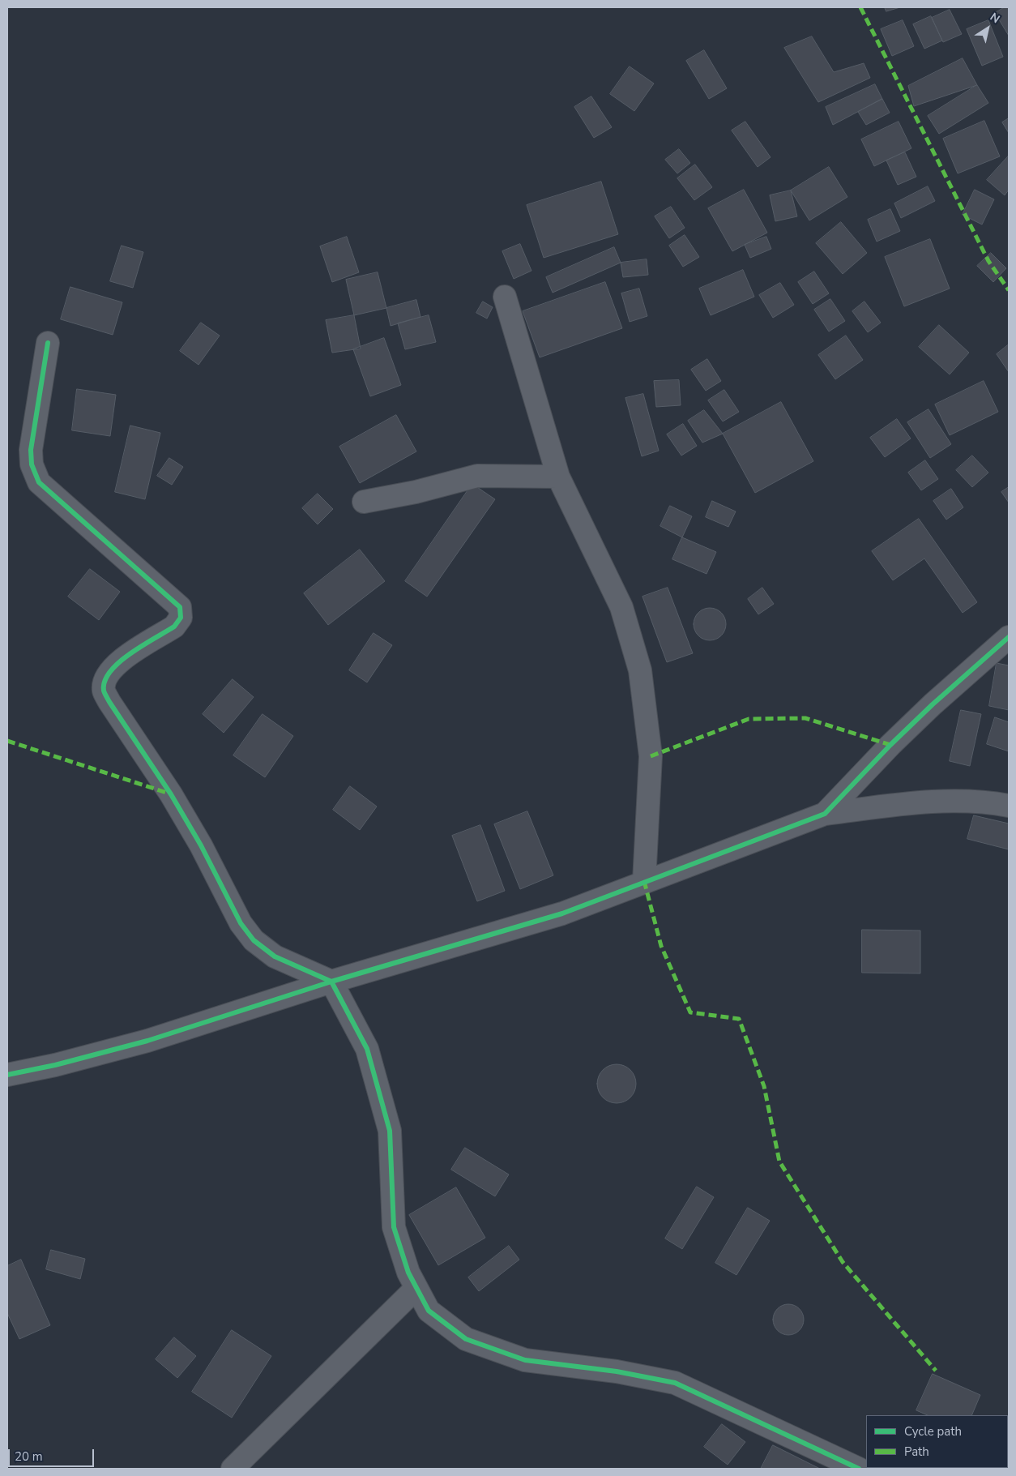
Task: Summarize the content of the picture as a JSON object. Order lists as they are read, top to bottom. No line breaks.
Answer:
{"legend":["Cycle path","Path"],"scale_bar":"20 m","north":"top right"}
